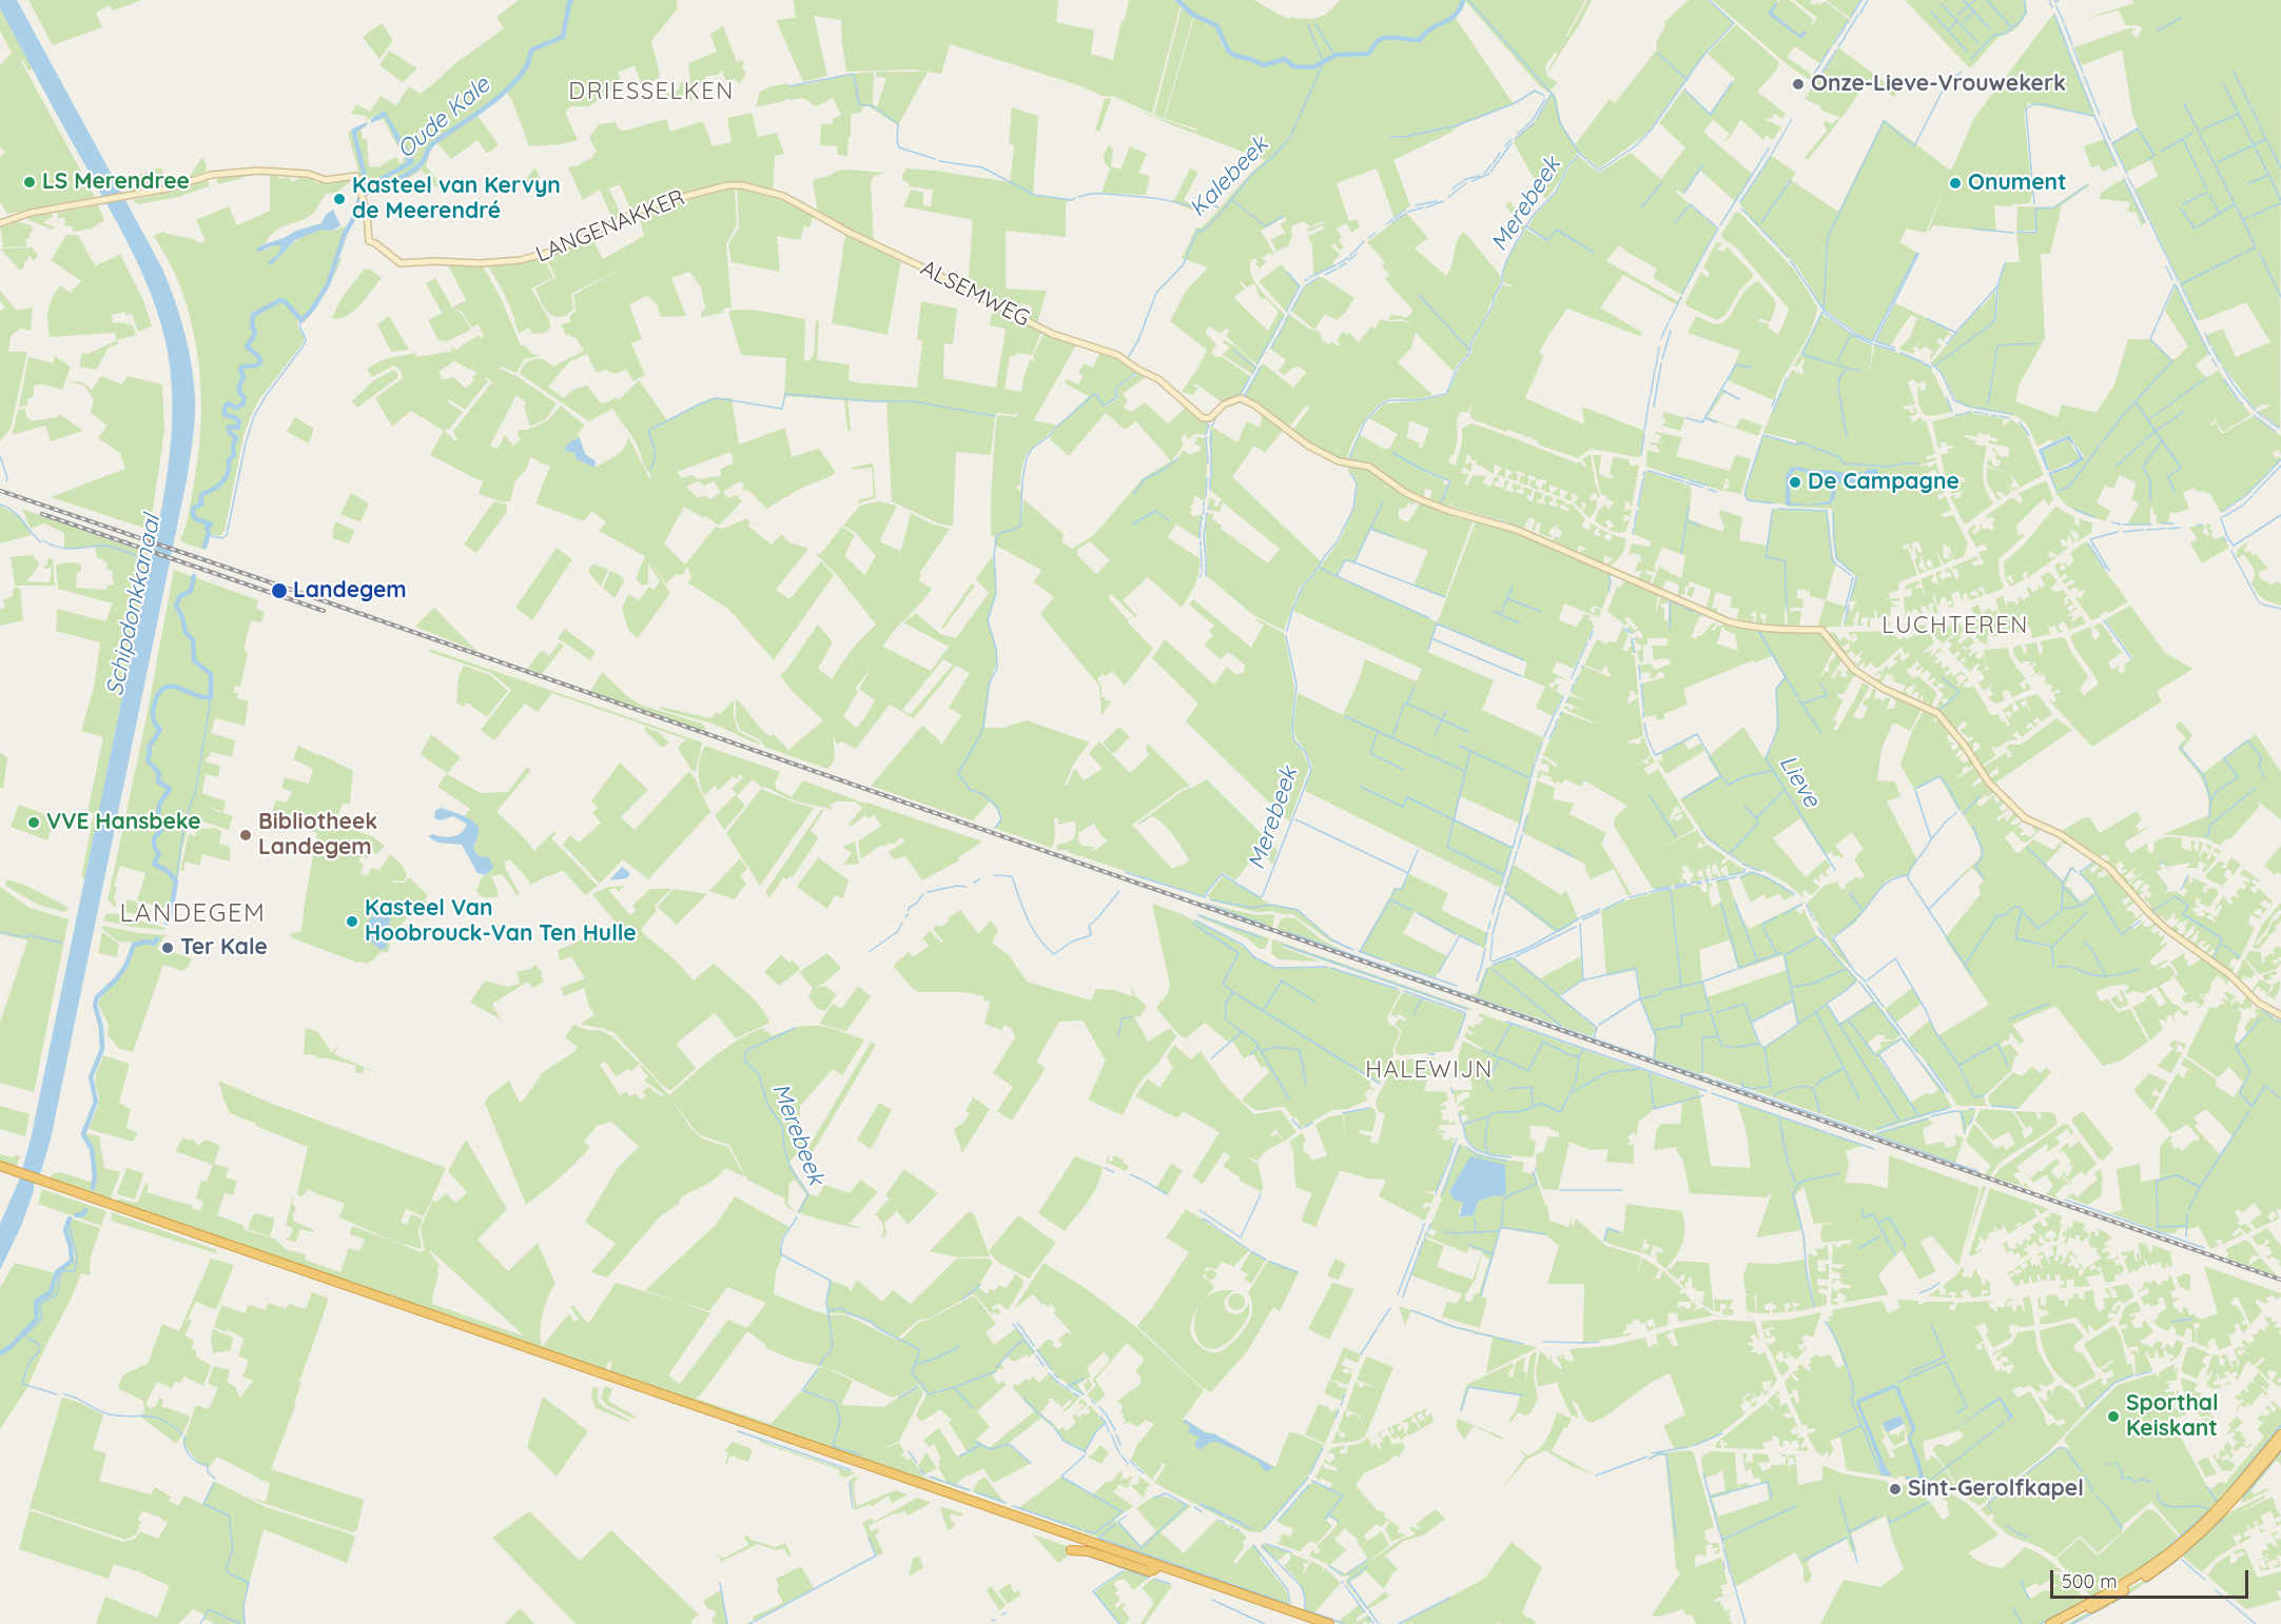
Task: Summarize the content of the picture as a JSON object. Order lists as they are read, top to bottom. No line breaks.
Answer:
{"streets":{"main road":["LANGENAKKER","ALSEMWEG"]},"crossings":[["LANGENAKKER","ALSEMWEG"]],"districts":["DRIESSELKEN","LUCHTEREN","LANDEGEM","HALEWIJN"],"water":["Oude Kale","Kalebeek","Merebeek","Schipdonkkanaal","Lieve"],"places":["Onze-Lieve-Vrouwekerk","LS Merendree","Onument","Kasteel van Kervyn de Meerendré","De Campagne","Landegem","VVE Hansbeke","Bibliotheek Landegem","Kasteel Van Hoobrouck-Van Ten Hulle","Ter Kale","Sporthal Keiskant","Sint-Gerolfkapel"],"scale_bar":"500 m"}
